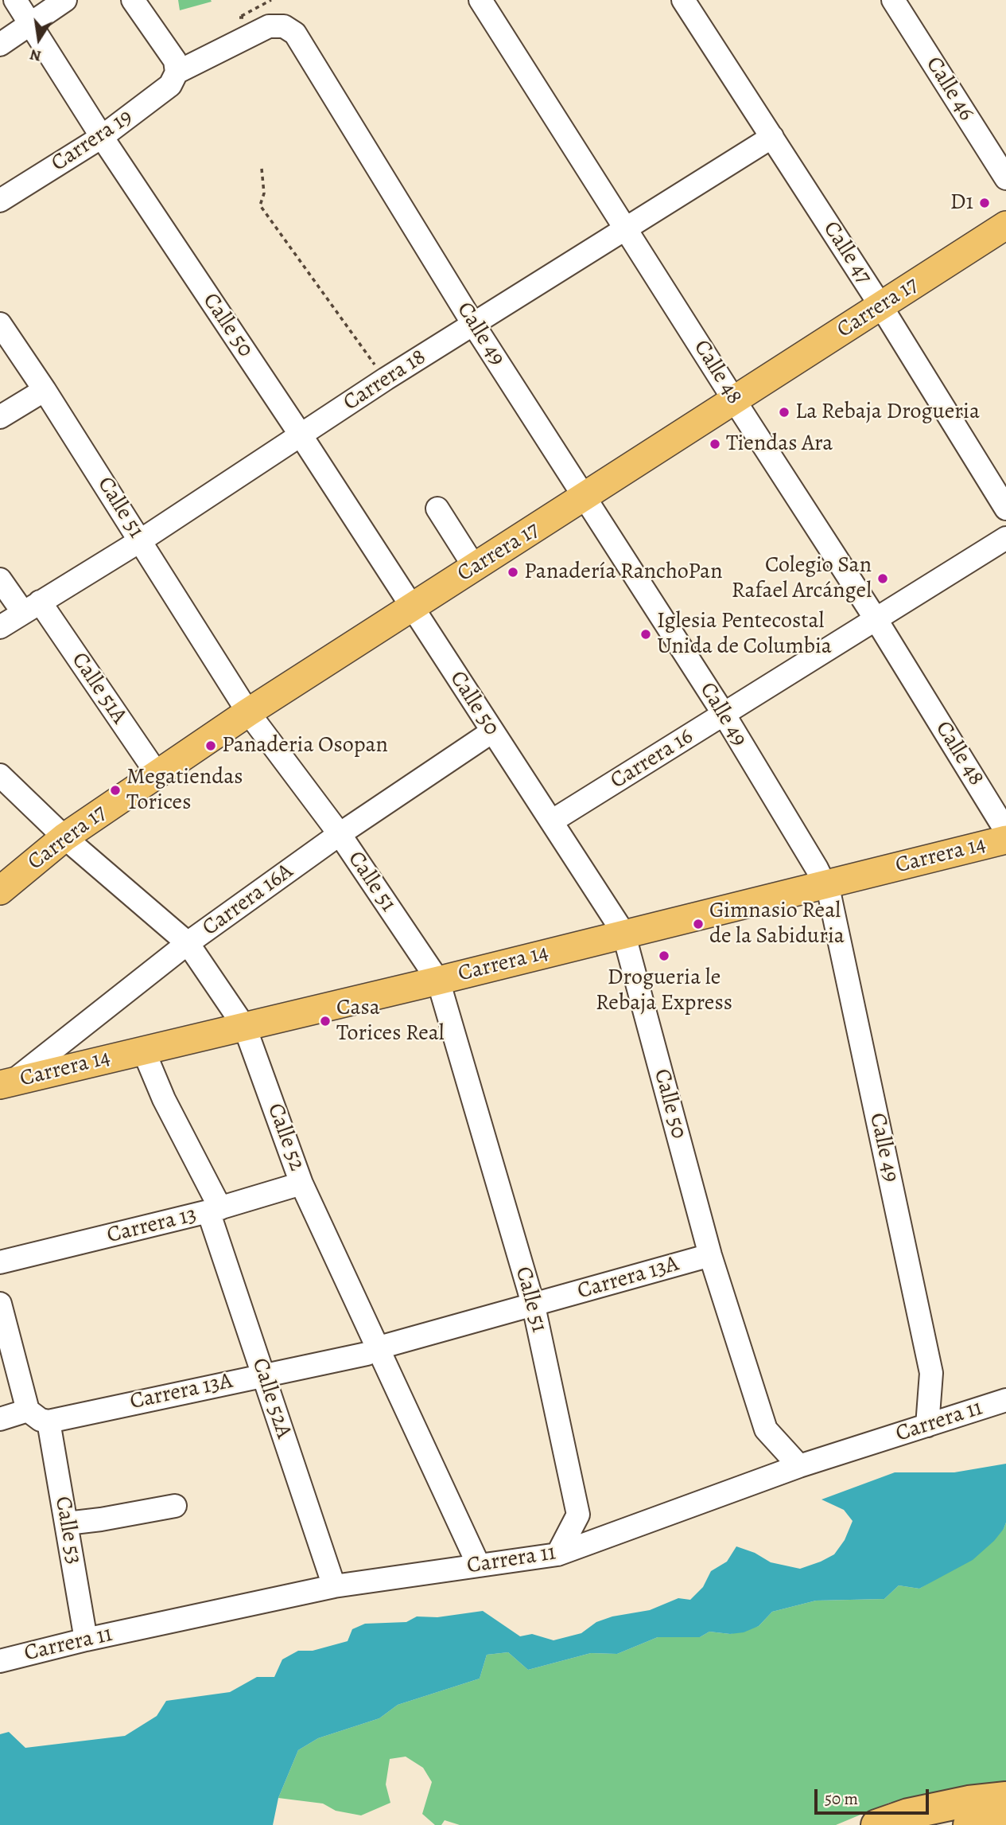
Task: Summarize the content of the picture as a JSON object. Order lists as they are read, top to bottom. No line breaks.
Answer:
{"streets":{"main road":["Carrera 17","Carrera 14"],"street":["Calle 46","Carrera 19","Calle 47","Calle 50","Calle 49","Calle 48","Carrera 18","Calle 51","Calle 51A","Carrera 16","Carrera 16A","Calle 52","Carrera 13","Carrera 13A","Calle 52A","Carrera 11","Calle 53"]},"crossings":[["Carrera 19","Calle 50"],["Carrera 19","Calle 49"],["Calle 47","Carrera 17"],["Calle 47","Carrera 18"],["Carrera 17","Calle 50"],["Carrera 17","Calle 49"],["Carrera 17","Calle 48"],["Carrera 17","Calle 51"],["Carrera 17","Calle 51A"],["Carrera 17","Calle 52"],["Calle 50","Carrera 18"],["Calle 50","Carrera 16"],["Calle 50","Carrera 14"],["Calle 50","Carrera 16A"],["Calle 50","Carrera 13A"],["Calle 50","Carrera 11"],["Calle 49","Carrera 18"],["Calle 49","Carrera 16"],["Calle 49","Carrera 14"],["Calle 49","Carrera 11"],["Calle 48","Carrera 18"],["Calle 48","Carrera 16"],["Carrera 18","Calle 51"],["Carrera 18","Calle 51A"],["Calle 51","Carrera 14"],["Calle 51","Carrera 16A"],["Calle 51","Carrera 13A"],["Carrera 14","Carrera 16A"],["Carrera 14","Calle 52"],["Carrera 14","Calle 52A"],["Carrera 16A","Calle 52"],["Calle 52","Carrera 13"],["Calle 52","Carrera 11"],["Carrera 13","Calle 52A"],["Carrera 13A","Calle 52A"],["Carrera 13A","Calle 53"],["Calle 52A","Carrera 11"],["Carrera 11","Calle 53"]],"places":["D1","La Rebaja Drogueria","Tiendas Ara","Panadería RanchoPan","Colegio San Rafael Arcángel","Iglesia Pentecostal Unida de Columbia","Panaderia Osopan","Megatiendas Torices","Gimnasio Real de la Sabiduria","Drogueria le Rebaja Express","Casa Torices Real"],"scale_bar":"50 m","north":"bottom"}
